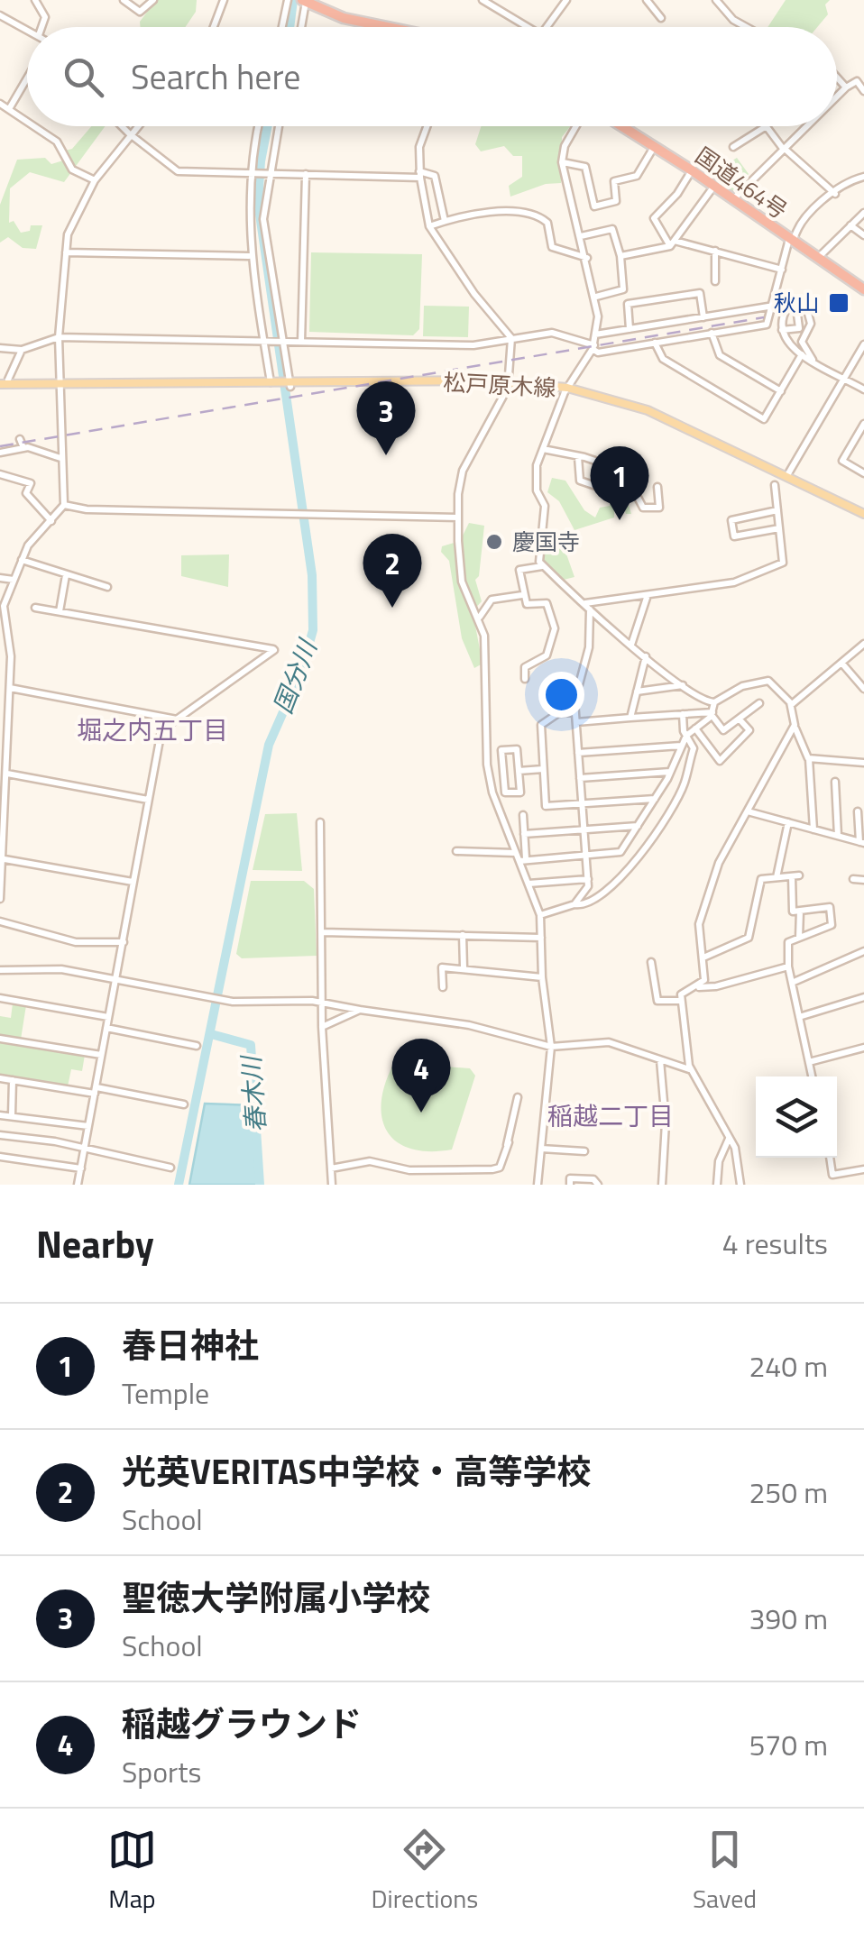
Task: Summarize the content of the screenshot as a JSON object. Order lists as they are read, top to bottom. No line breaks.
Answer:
{"streets":{"highway":["国道464号"],"main road":["松戸原木線"]},"districts":["堀之内五丁目","稲越二丁目"],"water":["国分川","春木川"],"places":{"transit":["秋山"],"other":["慶国寺"]},"page":{"search":"Search here","pins":["3","1","2","4"],"heading":["Nearby","4 results"],"list":[{"mark":"1","name":"春日神社","note":"Temple","value":"240 m"},{"mark":"2","name":"光英VERITAS中学校・高等学校","note":"School","value":"250 m"},{"mark":"3","name":"聖徳大学附属小学校","note":"School","value":"390 m"},{"mark":"4","name":"稲越グラウンド","note":"Sports","value":"570 m"}],"nav":["Map","Directions","Saved"]}}
